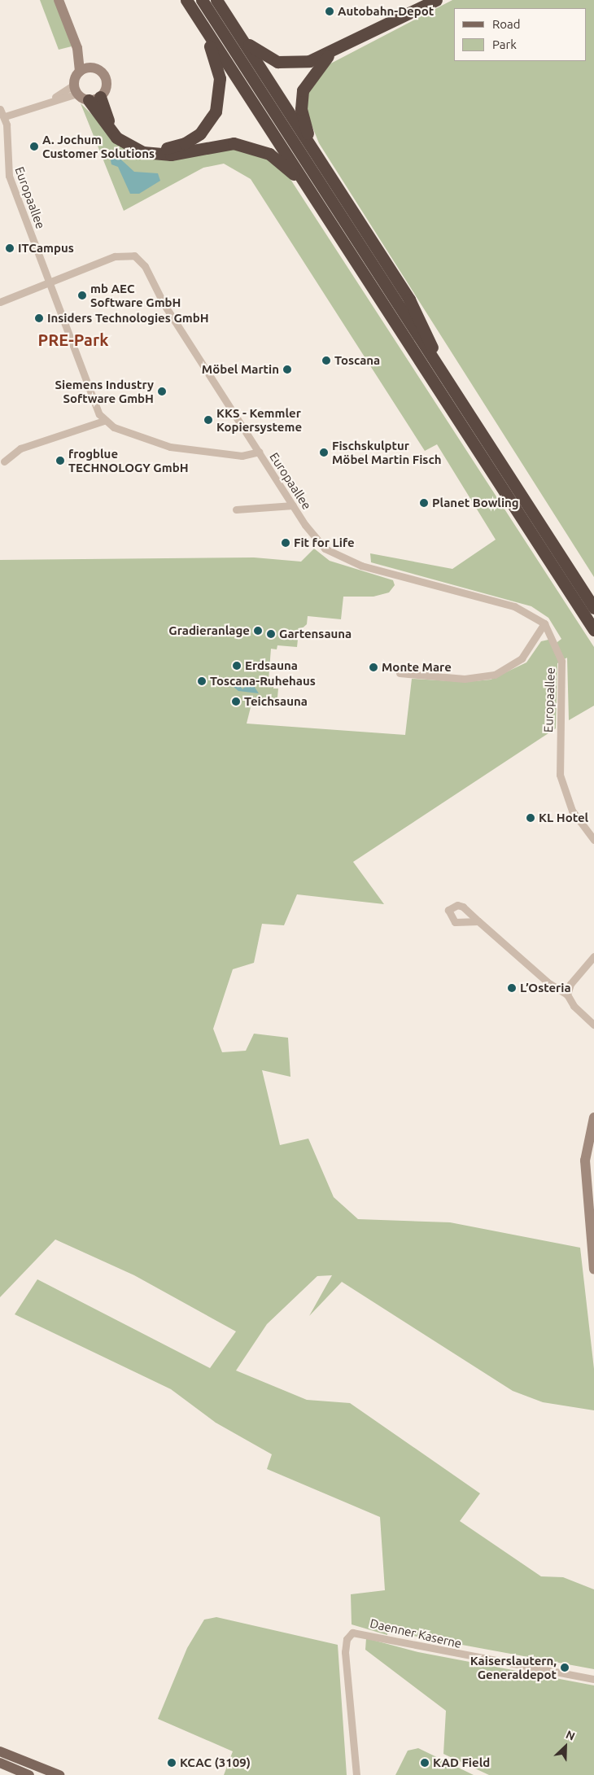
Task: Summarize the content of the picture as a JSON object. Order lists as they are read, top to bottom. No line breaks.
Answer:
{"streets":{"street":["Europaallee","Daenner Kaserne"]},"districts":["PRE-Park"],"places":["Autobahn-Depot","A. Jochum Customer Solutions","ITCampus","mb AEC Software GmbH","Insiders Technologies GmbH","Toscana","Möbel Martin","Siemens Industry Software GmbH","KKS - Kemmler Kopiersysteme","Fischskulptur Möbel Martin Fisch","frogblue TECHNOLOGY GmbH","Planet Bowling","Fit for Life","Gradieranlage","Gartensauna","Erdsauna","Monte Mare","Toscana-Ruhehaus","Teichsauna","KL Hotel","L’Osteria","Kaiserslautern, Generaldepot","KCAC (3109)","KAD Field"],"legend":["Road","Park"],"north":"top right"}
